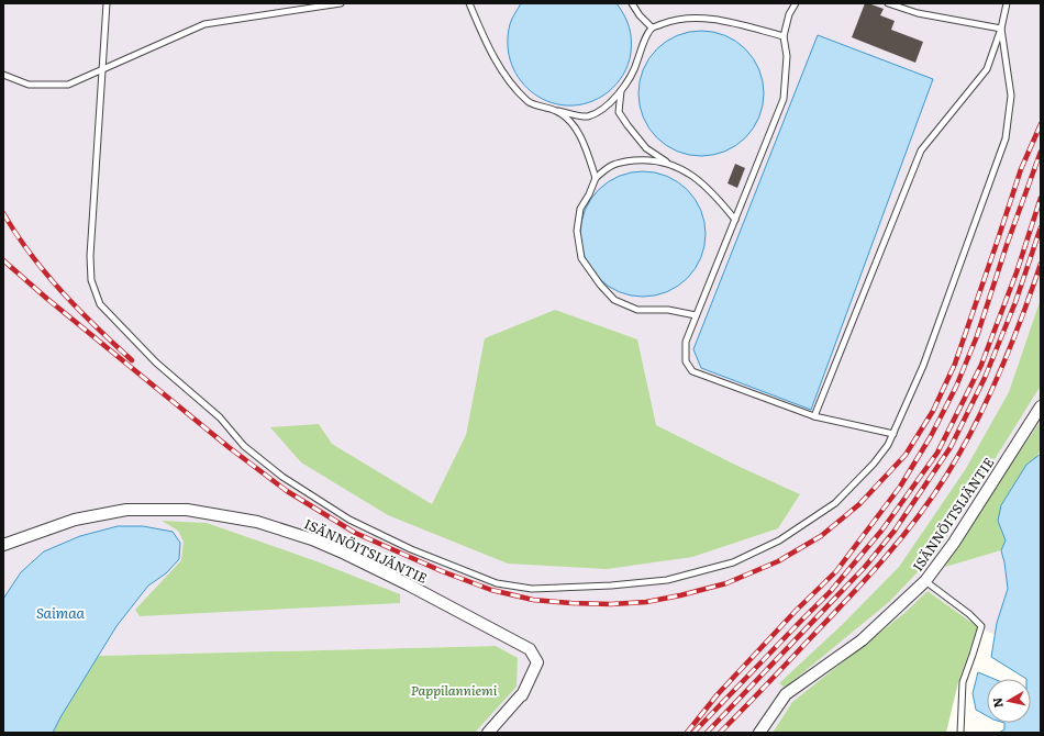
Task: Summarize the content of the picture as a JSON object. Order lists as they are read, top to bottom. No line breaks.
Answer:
{"streets":{"street":["ISÄNNÖITSIJÄNTIE"]},"water":["Saimaa"],"parks":["Pappilanniemi"],"north":"left"}
